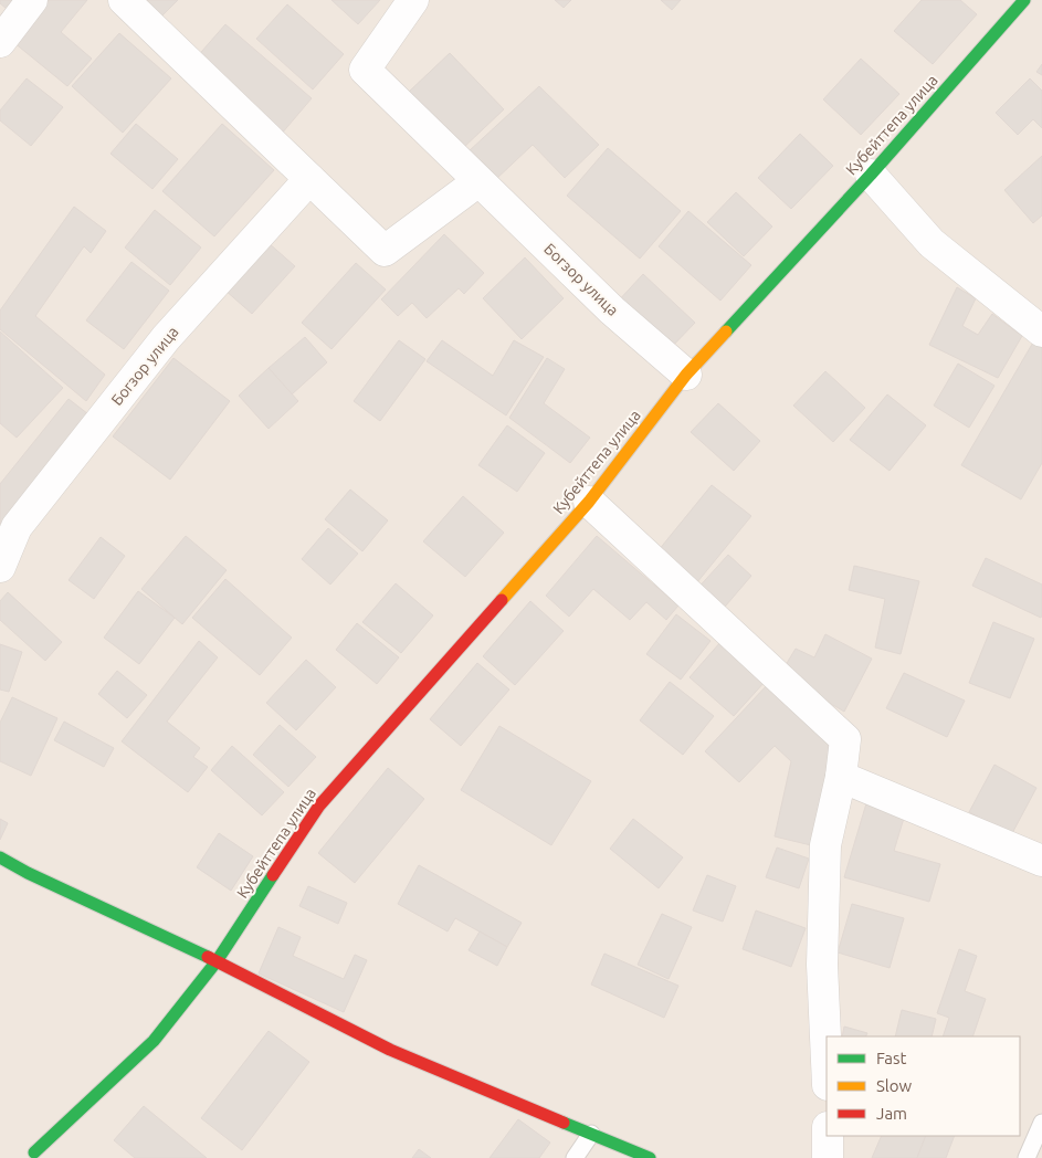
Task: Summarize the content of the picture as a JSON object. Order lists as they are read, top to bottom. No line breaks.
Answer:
{"streets":{"street":["Кубейттепа улица","Богзор улица"]},"crossings":[["Кубейттепа улица","Богзор улица"]],"legend":["Fast","Slow","Jam"]}
